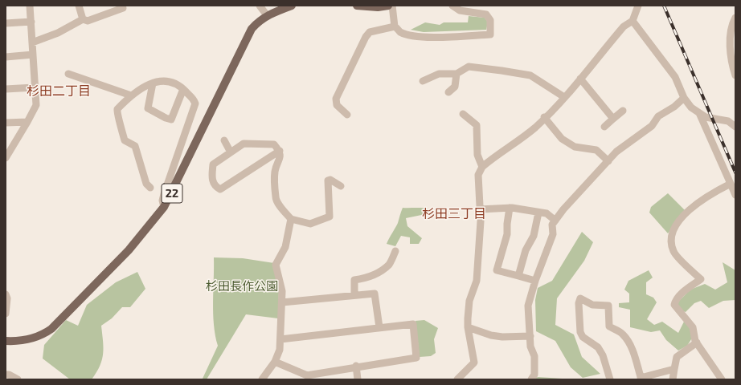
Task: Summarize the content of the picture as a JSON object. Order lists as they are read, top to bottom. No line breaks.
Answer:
{"streets":{"main road":["22"]},"districts":["杉田二丁目","杉田三丁目"],"parks":["杉田長作公園"]}
